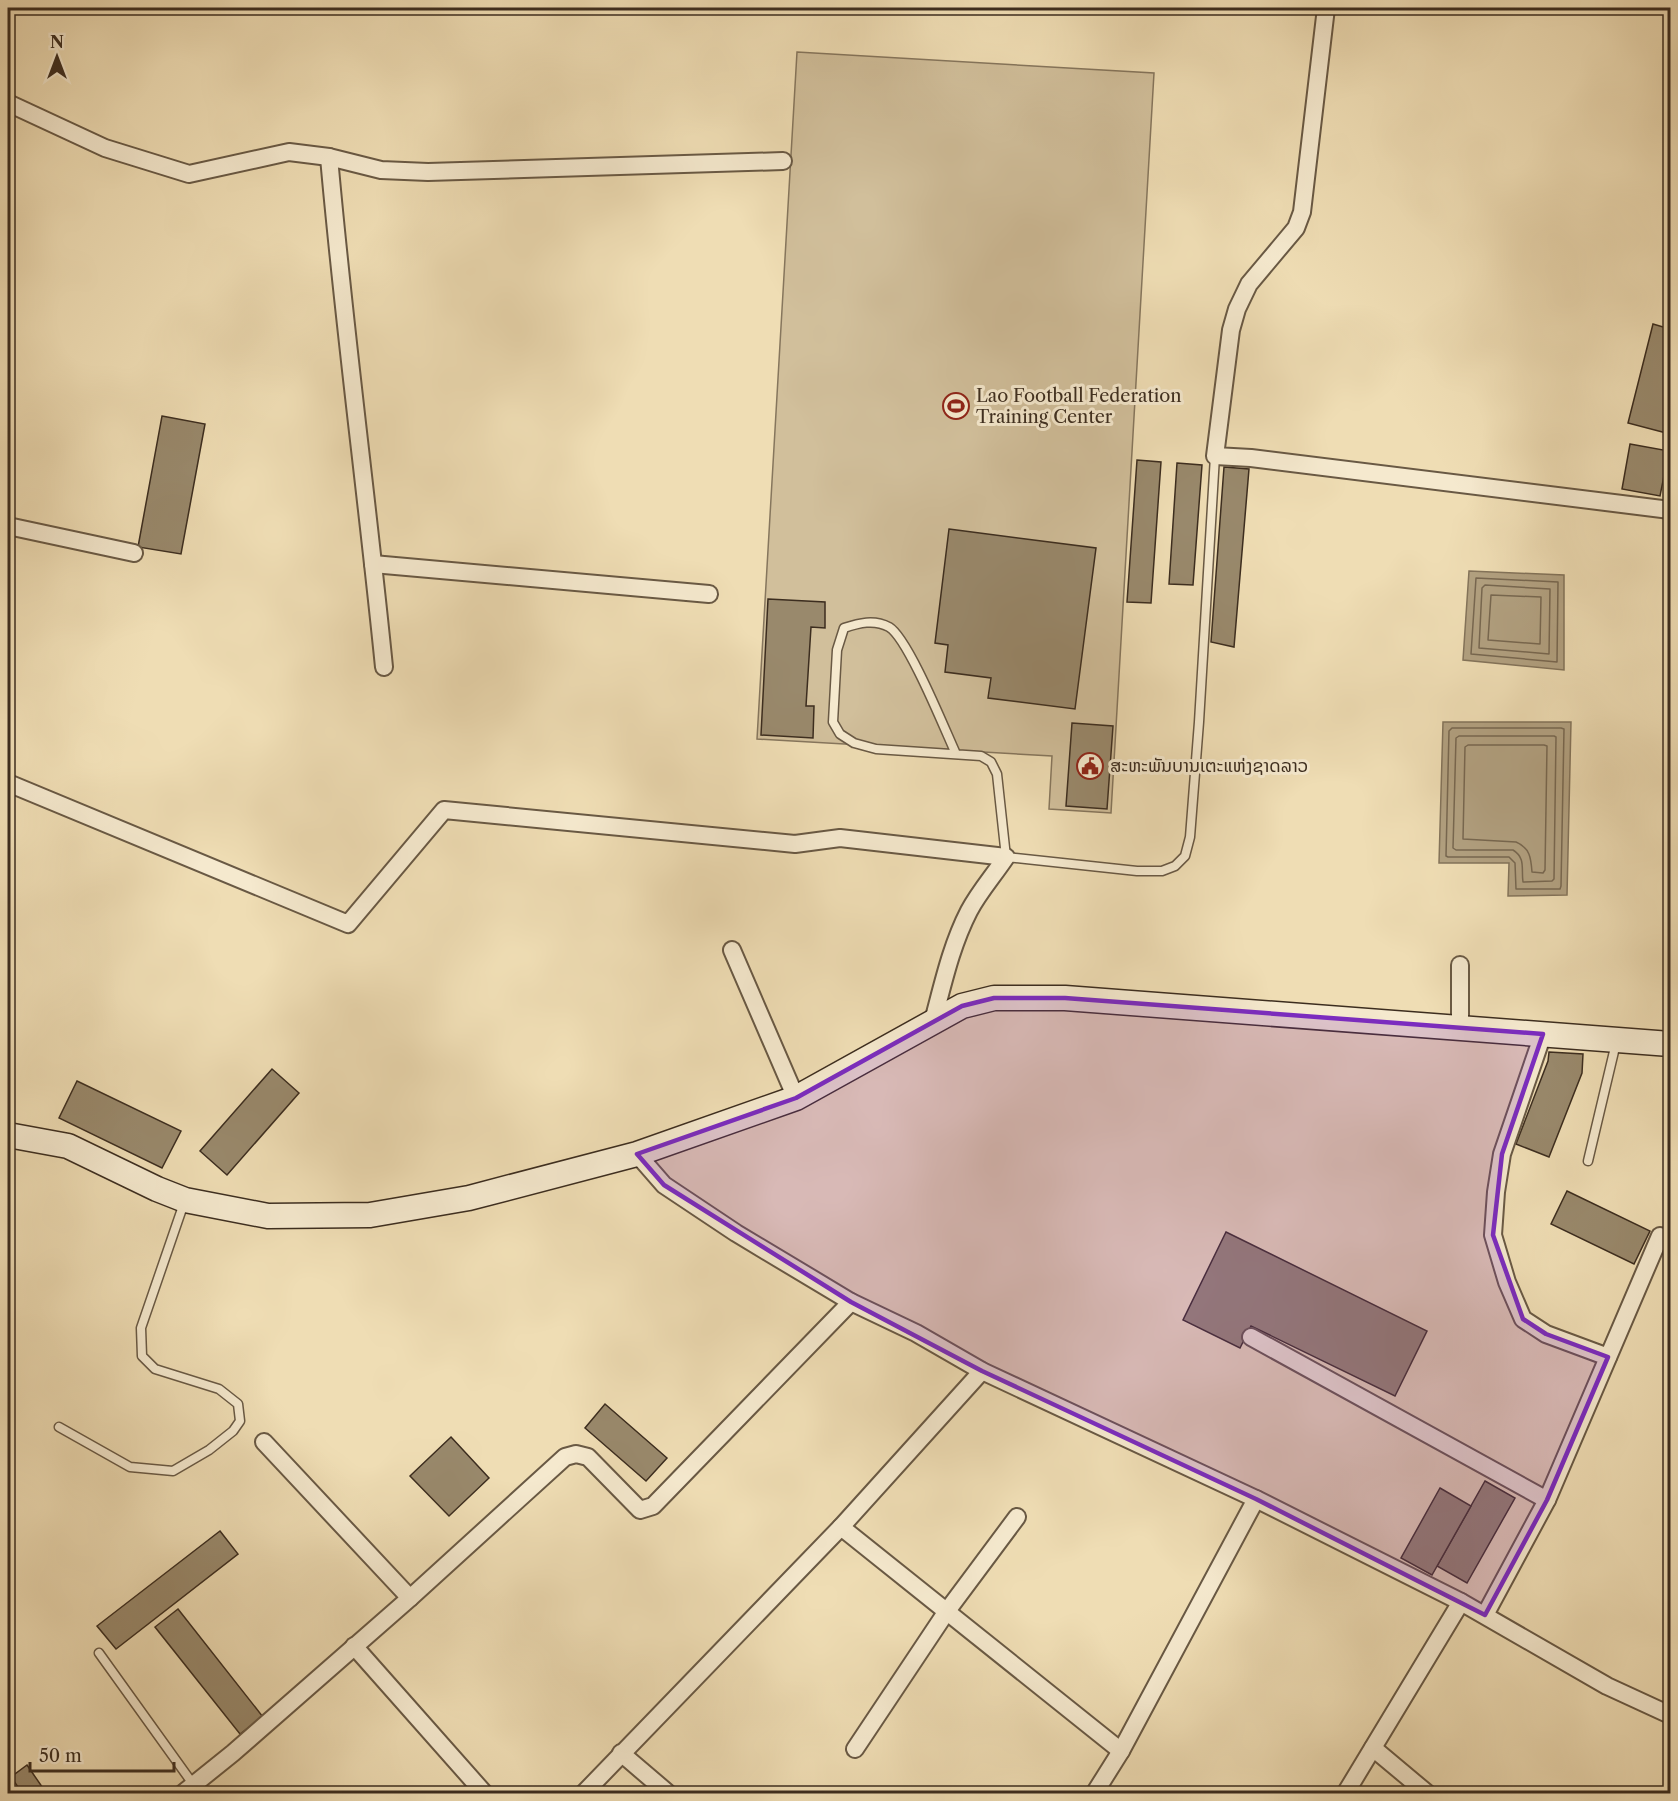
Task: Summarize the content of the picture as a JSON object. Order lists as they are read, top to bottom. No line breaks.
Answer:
{"places":{"sports":["Lao Football Federation Training Center"],"public building":["ສະຫະພັນບານເຕະແຫ່ງຊາດລາວ"]},"scale_bar":"50 m","north":"top"}
